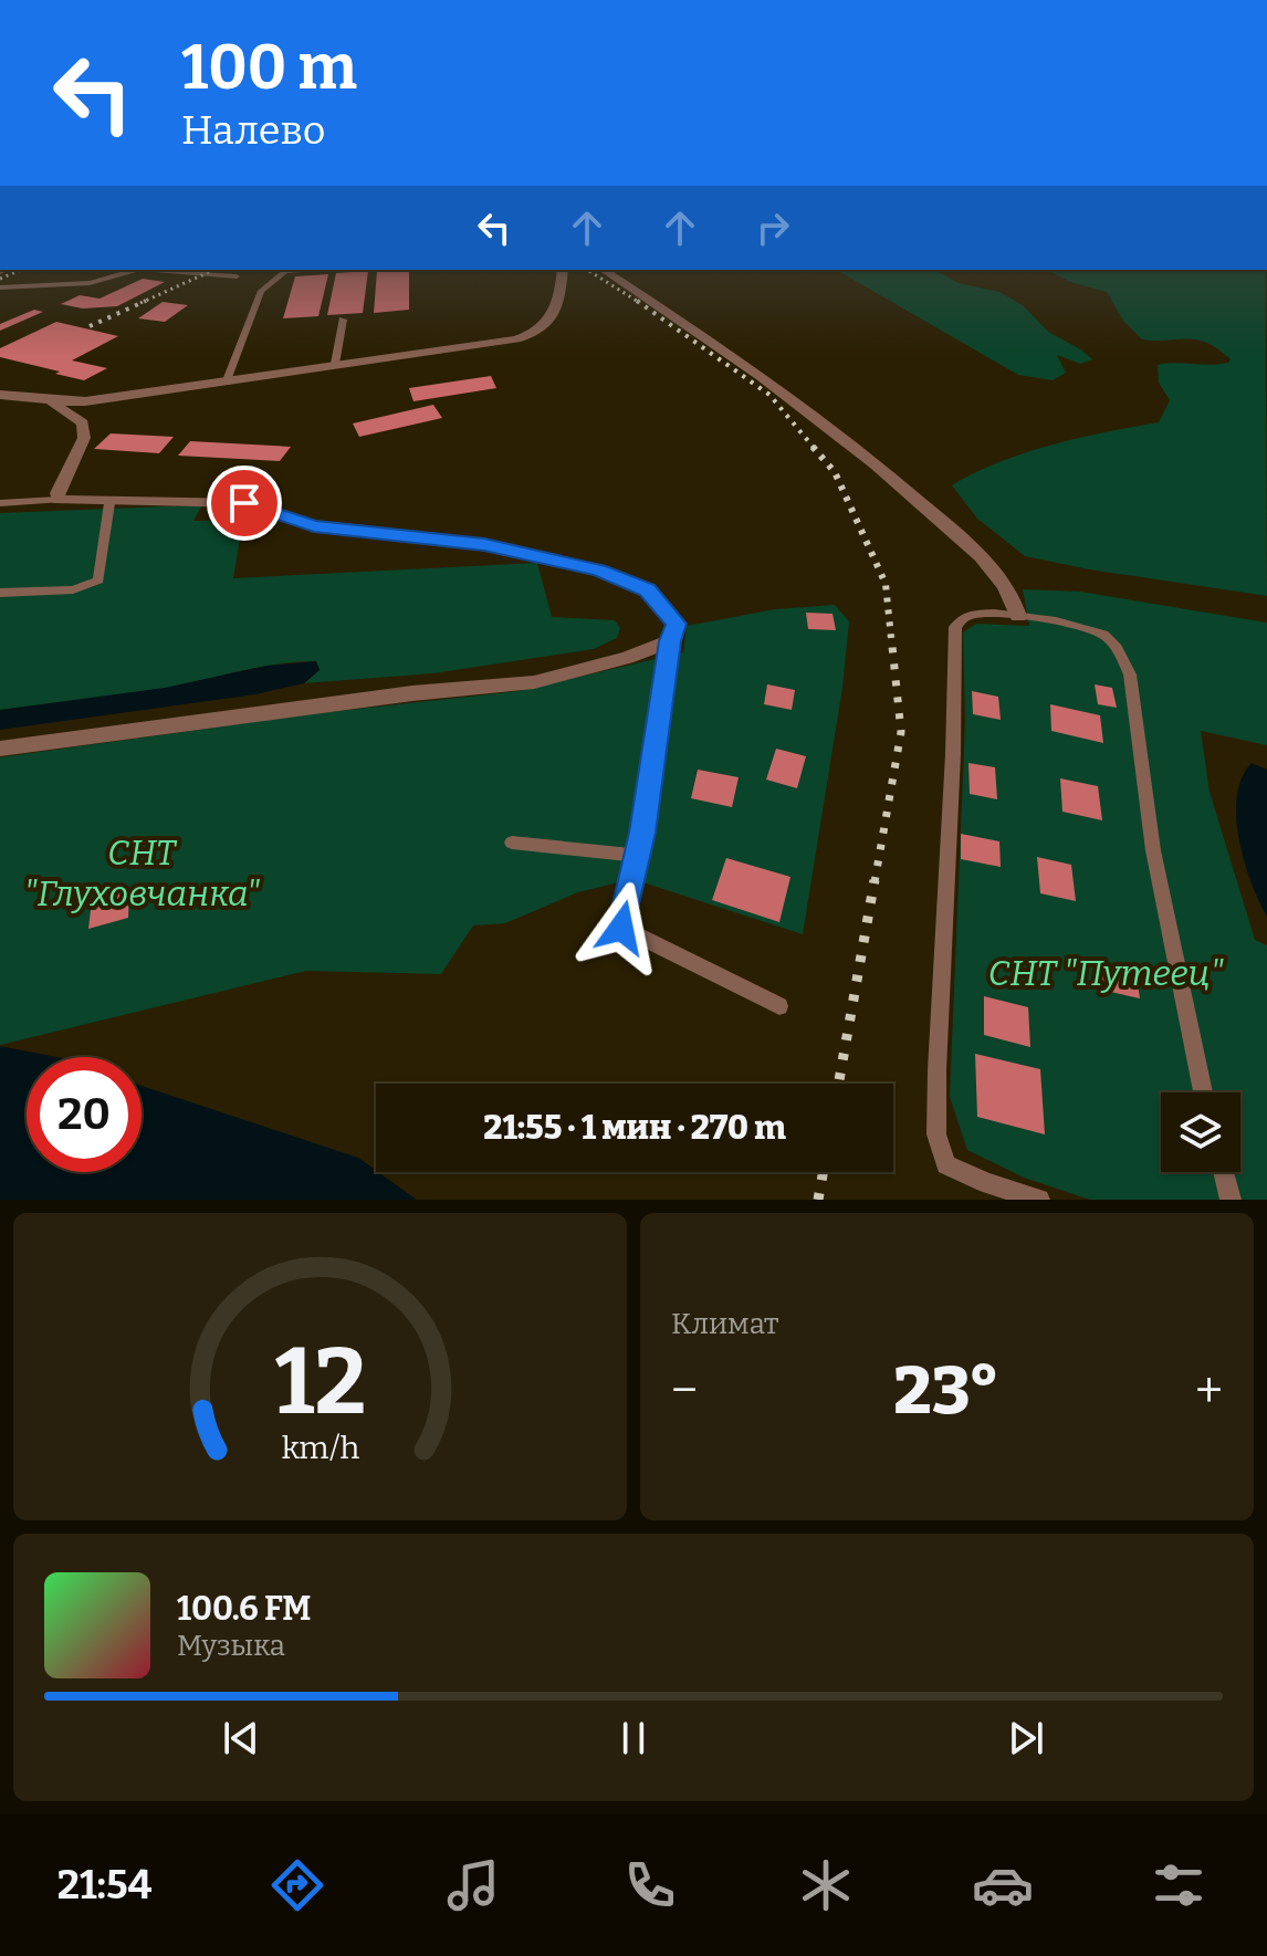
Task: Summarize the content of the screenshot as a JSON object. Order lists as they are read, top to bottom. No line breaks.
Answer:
{"parks":["СНТ \"Глуховчанка\"","СНТ \"Путеец\""],"page":{"turn":["100 m","Налево"],"limit":"20","trip":"21:55 · 1 мин · 270 m","tile":"Климат","heat":["−","23°","+"],"song":["100.6 FM","Музыка"],"tabs":"21:54","gauge":["12","km/h"]}}
